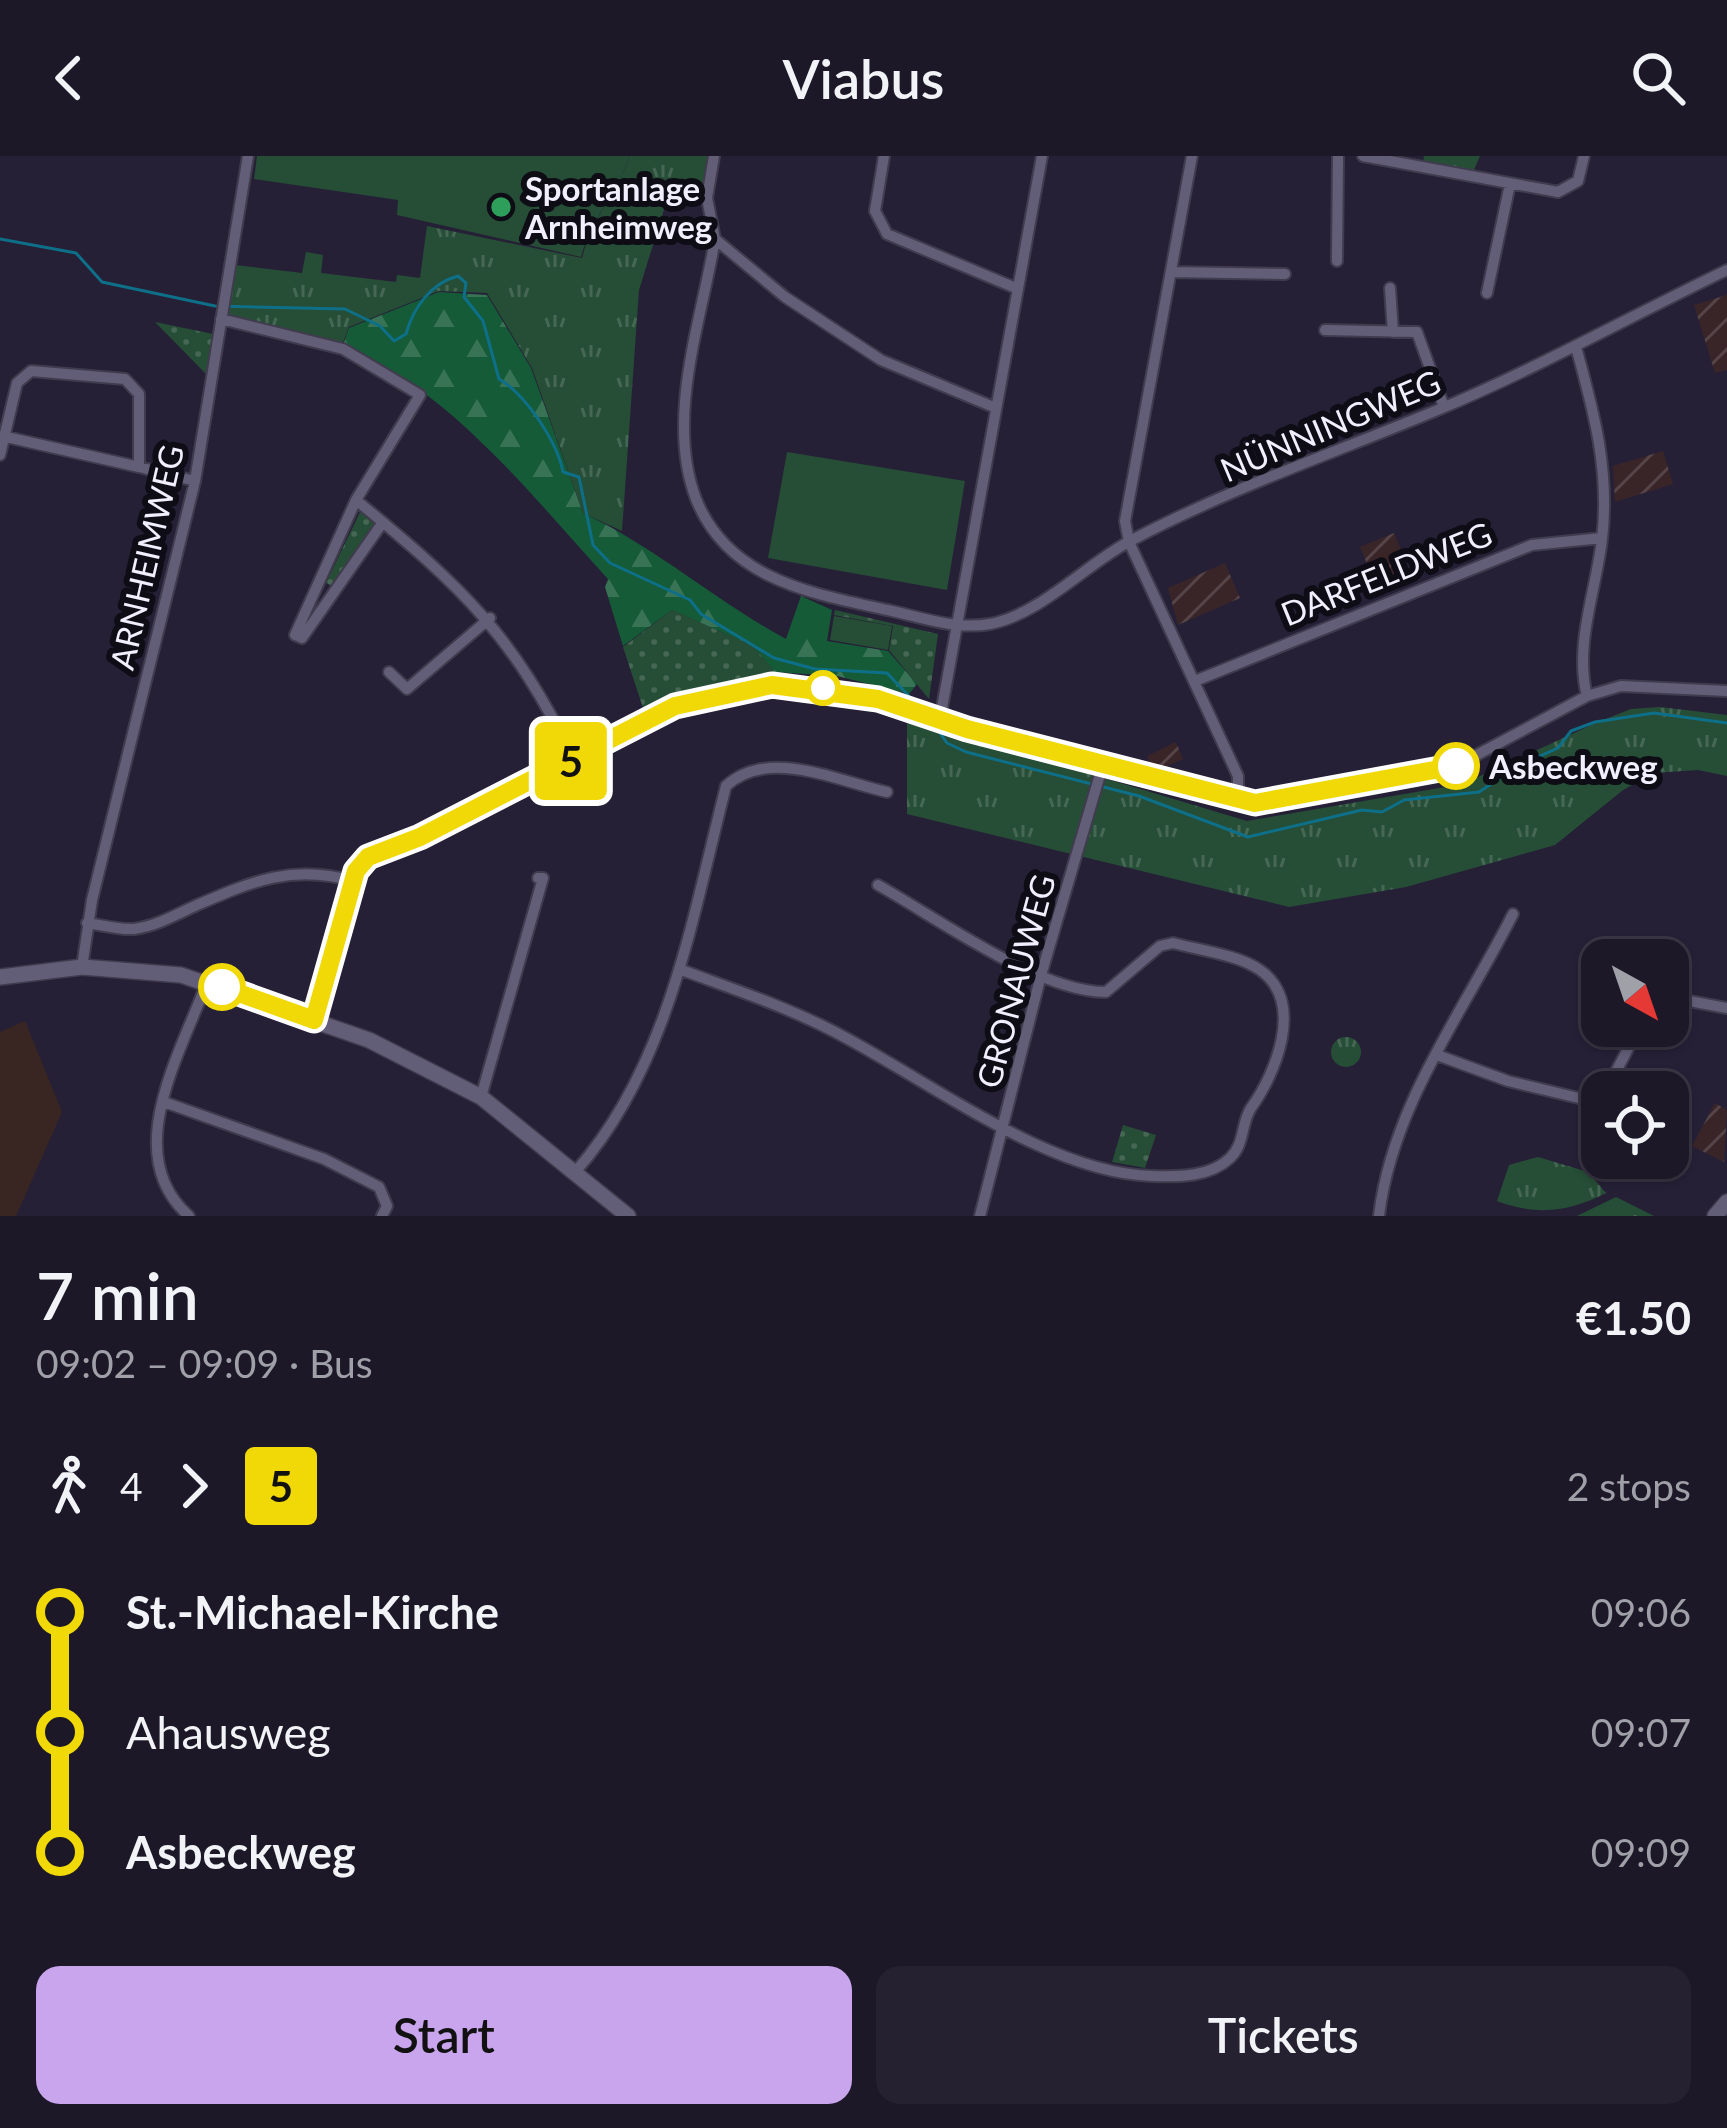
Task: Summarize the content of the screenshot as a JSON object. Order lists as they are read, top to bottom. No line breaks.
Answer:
{"streets":{"street":["NÜNNINGWEG","ARNHEIMWEG","DARFELDWEG","GRONAUWEG"]},"places":["Sportanlage Arnheimweg","Asbeckweg"],"lines":["bus line 5"],"north":"bottom right","page":{"header":"Viabus","on_map":"5","heading":["7 min","09:02 – 09:09 · Bus","€1.50"],"legs":["4","5","2 stops"],"list":[{"name":"St.-Michael-Kirche","value":"09:06"},{"name":"Ahausweg","value":"09:07"},{"name":"Asbeckweg","value":"09:09"}],"buttons":["Start","Tickets"]}}
